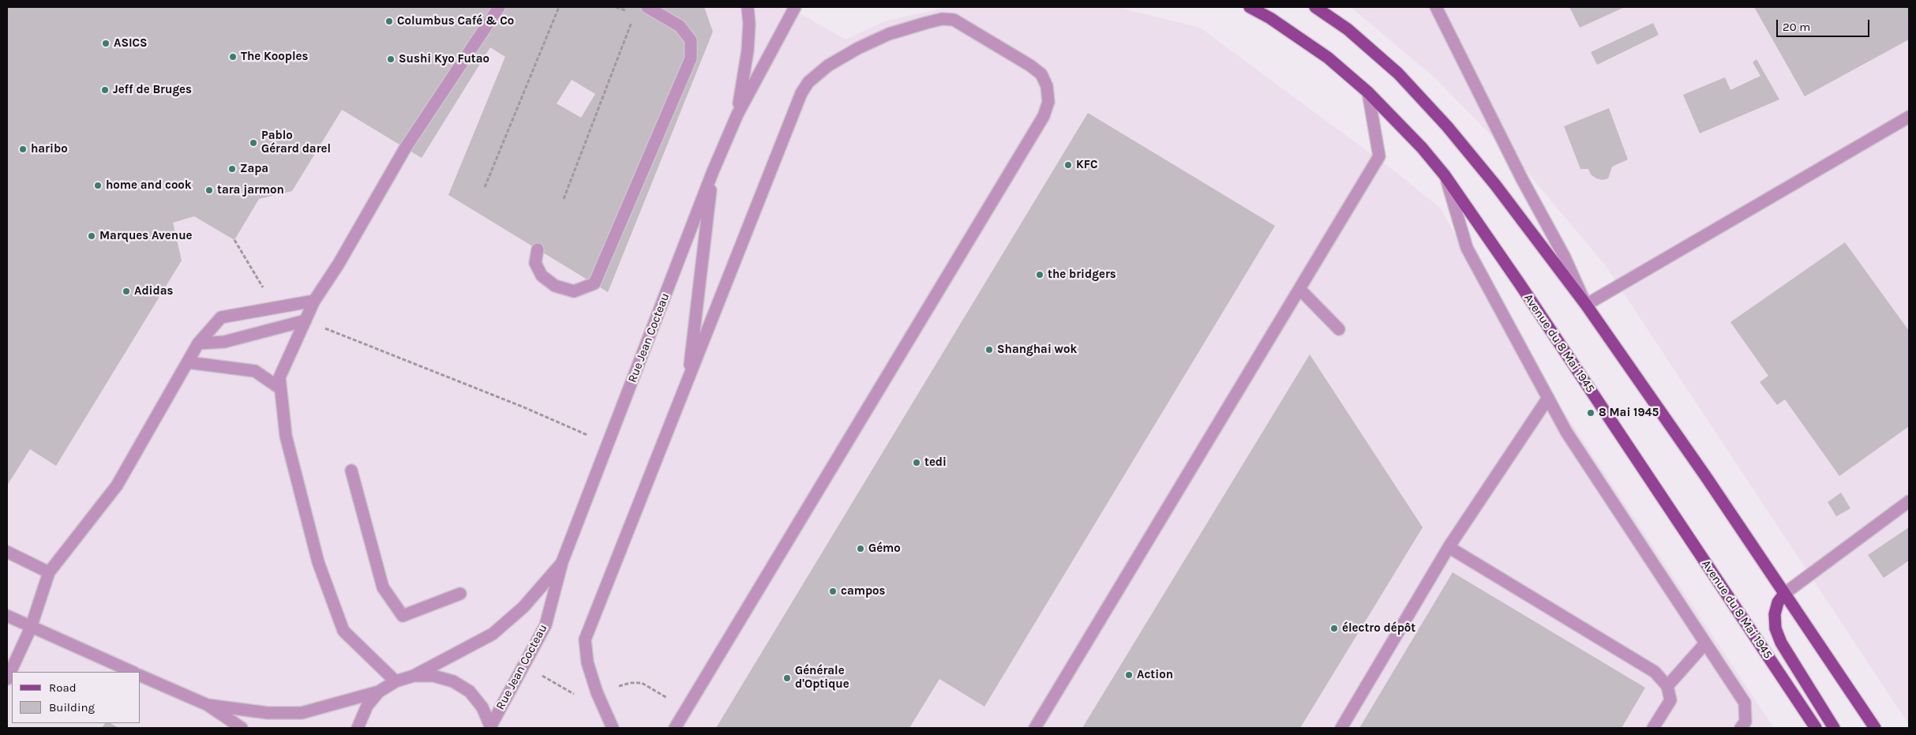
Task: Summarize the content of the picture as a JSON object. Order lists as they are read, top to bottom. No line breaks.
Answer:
{"streets":{"main road":["Avenue du 8 Mai 1945"],"street":["Rue Jean Cocteau"]},"places":["Columbus Café & Co","ASICS","The Kooples","Sushi Kyo Futao","Jeff de Bruges","Pablo Gérard darel","haribo","KFC","Zapa","home and cook","tara jarmon","Marques Avenue","the bridgers","Adidas","Shanghai wok","8 Mai 1945","tedi","Gémo","campos","électro dépôt","Action","Générale d'Optique"],"legend":["Road","Building"],"scale_bar":"20 m"}
